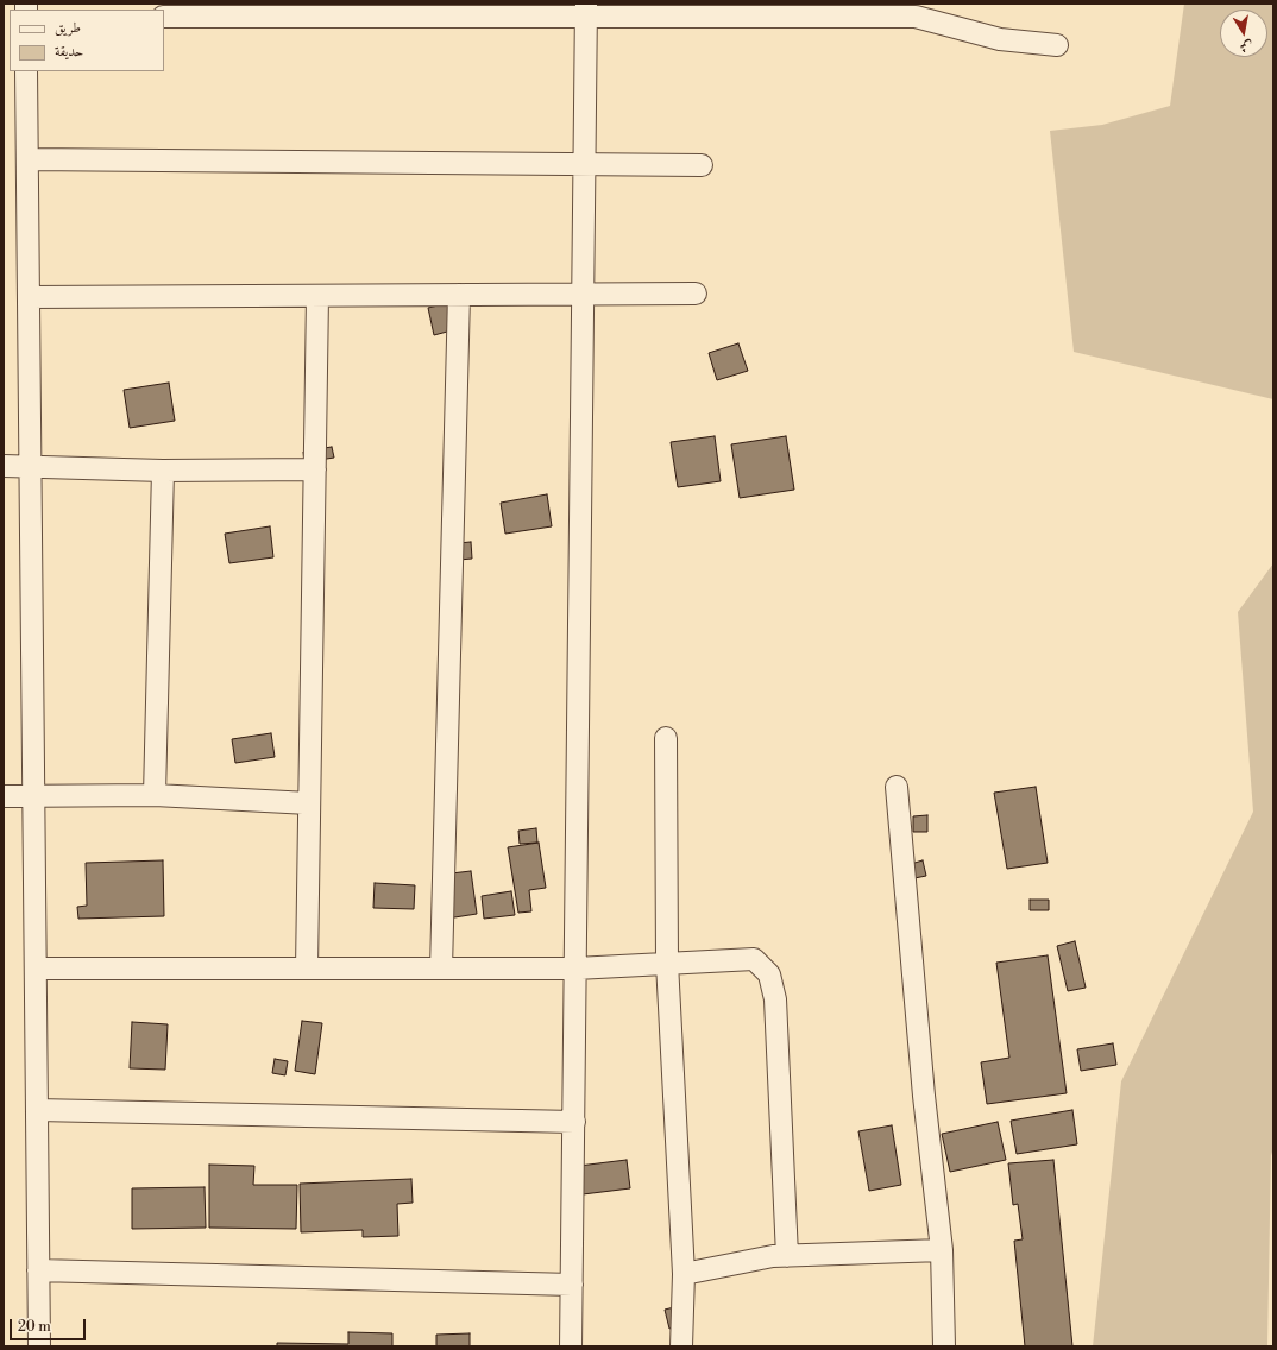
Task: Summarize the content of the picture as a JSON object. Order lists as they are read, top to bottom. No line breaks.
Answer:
{"legend":["طريق","حديقة"],"scale_bar":"20 m","north":"bottom"}
